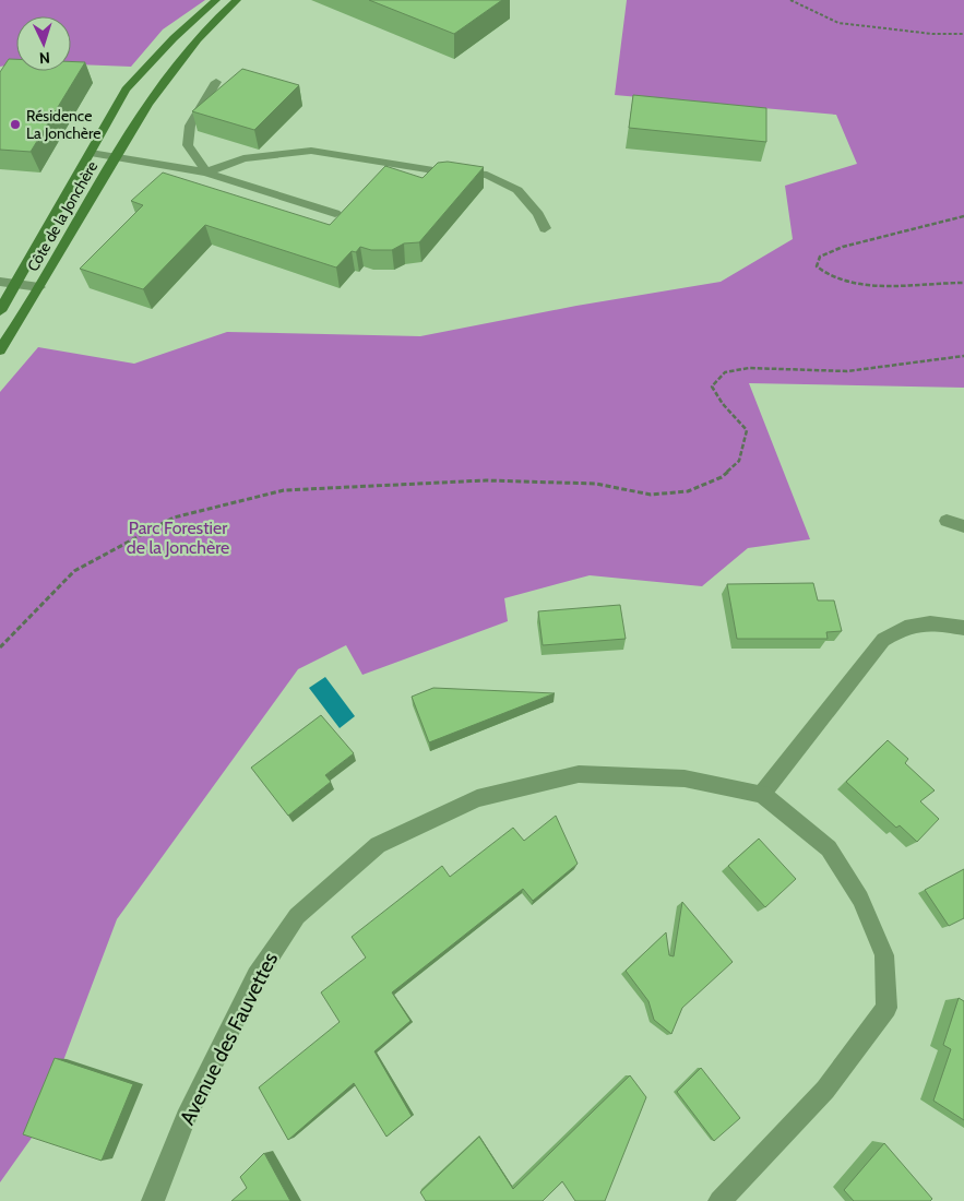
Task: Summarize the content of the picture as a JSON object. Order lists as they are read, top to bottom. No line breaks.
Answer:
{"streets":{"street":["Côte de la Jonchère","Avenue des Fauvettes"]},"parks":["Parc Forestier de la Jonchère"],"places":["Résidence La Jonchère"],"north":"bottom"}
